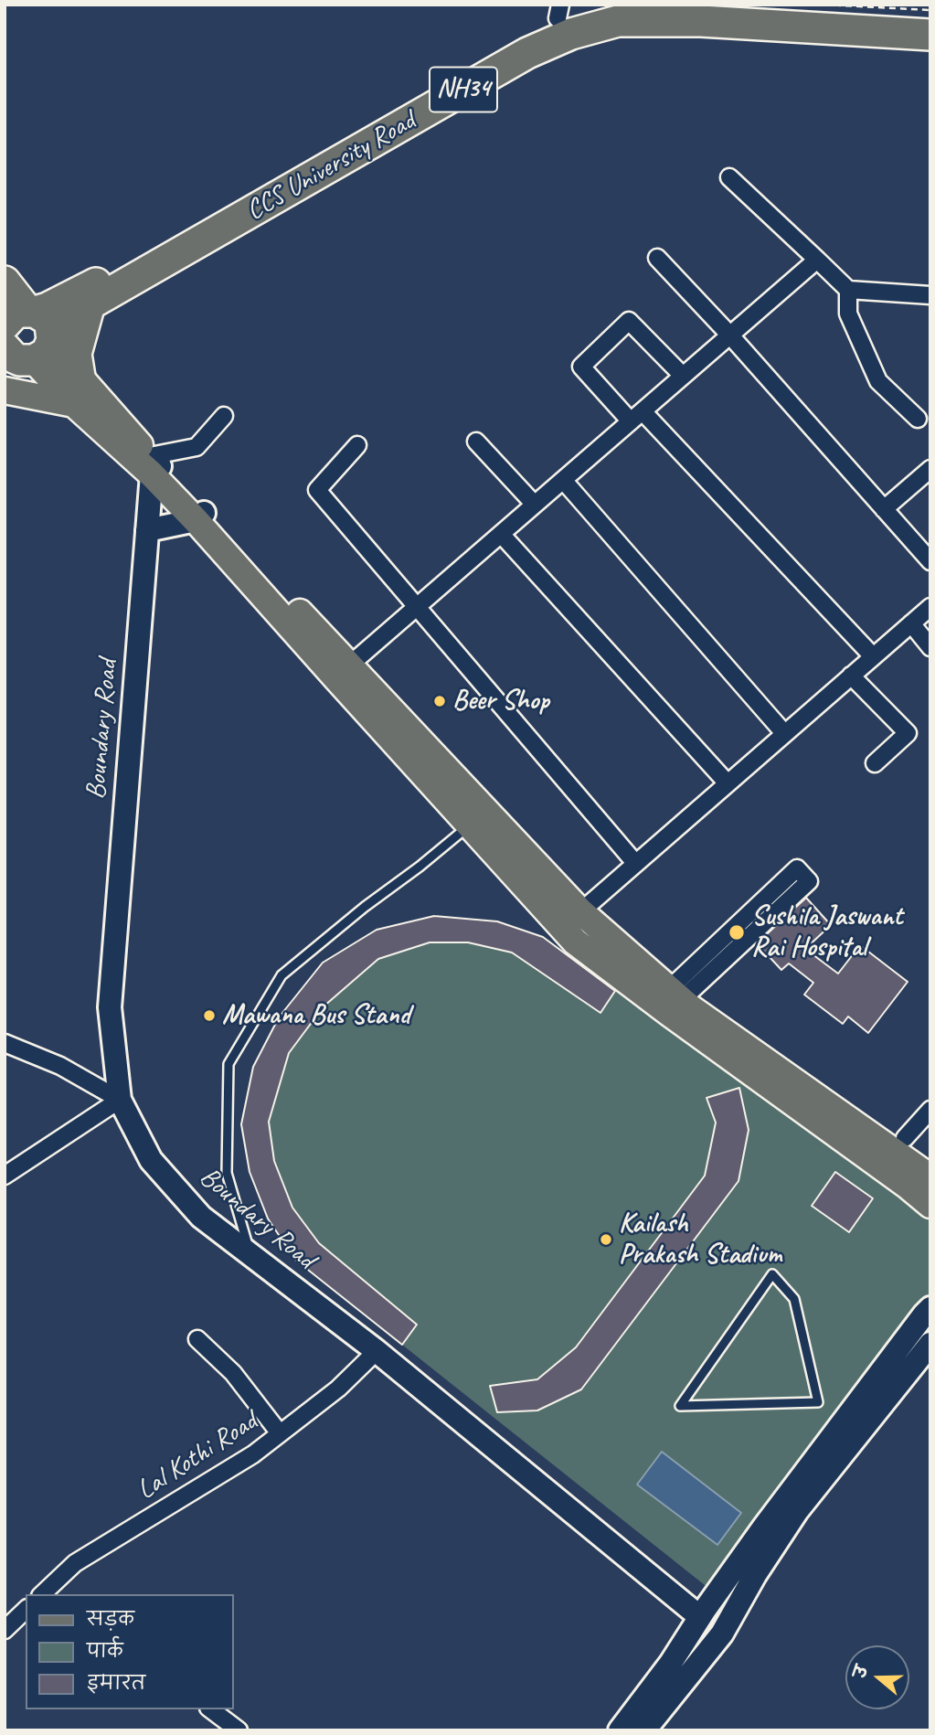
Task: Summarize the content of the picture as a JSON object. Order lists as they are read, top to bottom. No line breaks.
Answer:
{"streets":{"highway":["NH34","CCS University Road"],"street":["Boundary Road","Lal Kothi Road"]},"crossings":[["Boundary Road","Lal Kothi Road"]],"places":["Beer Shop","Sushila Jaswant Rai Hospital","Mawana Bus Stand","Kailash Prakash Stadium"],"legend":["सड़क","पार्क","इमारत"],"north":"left"}
